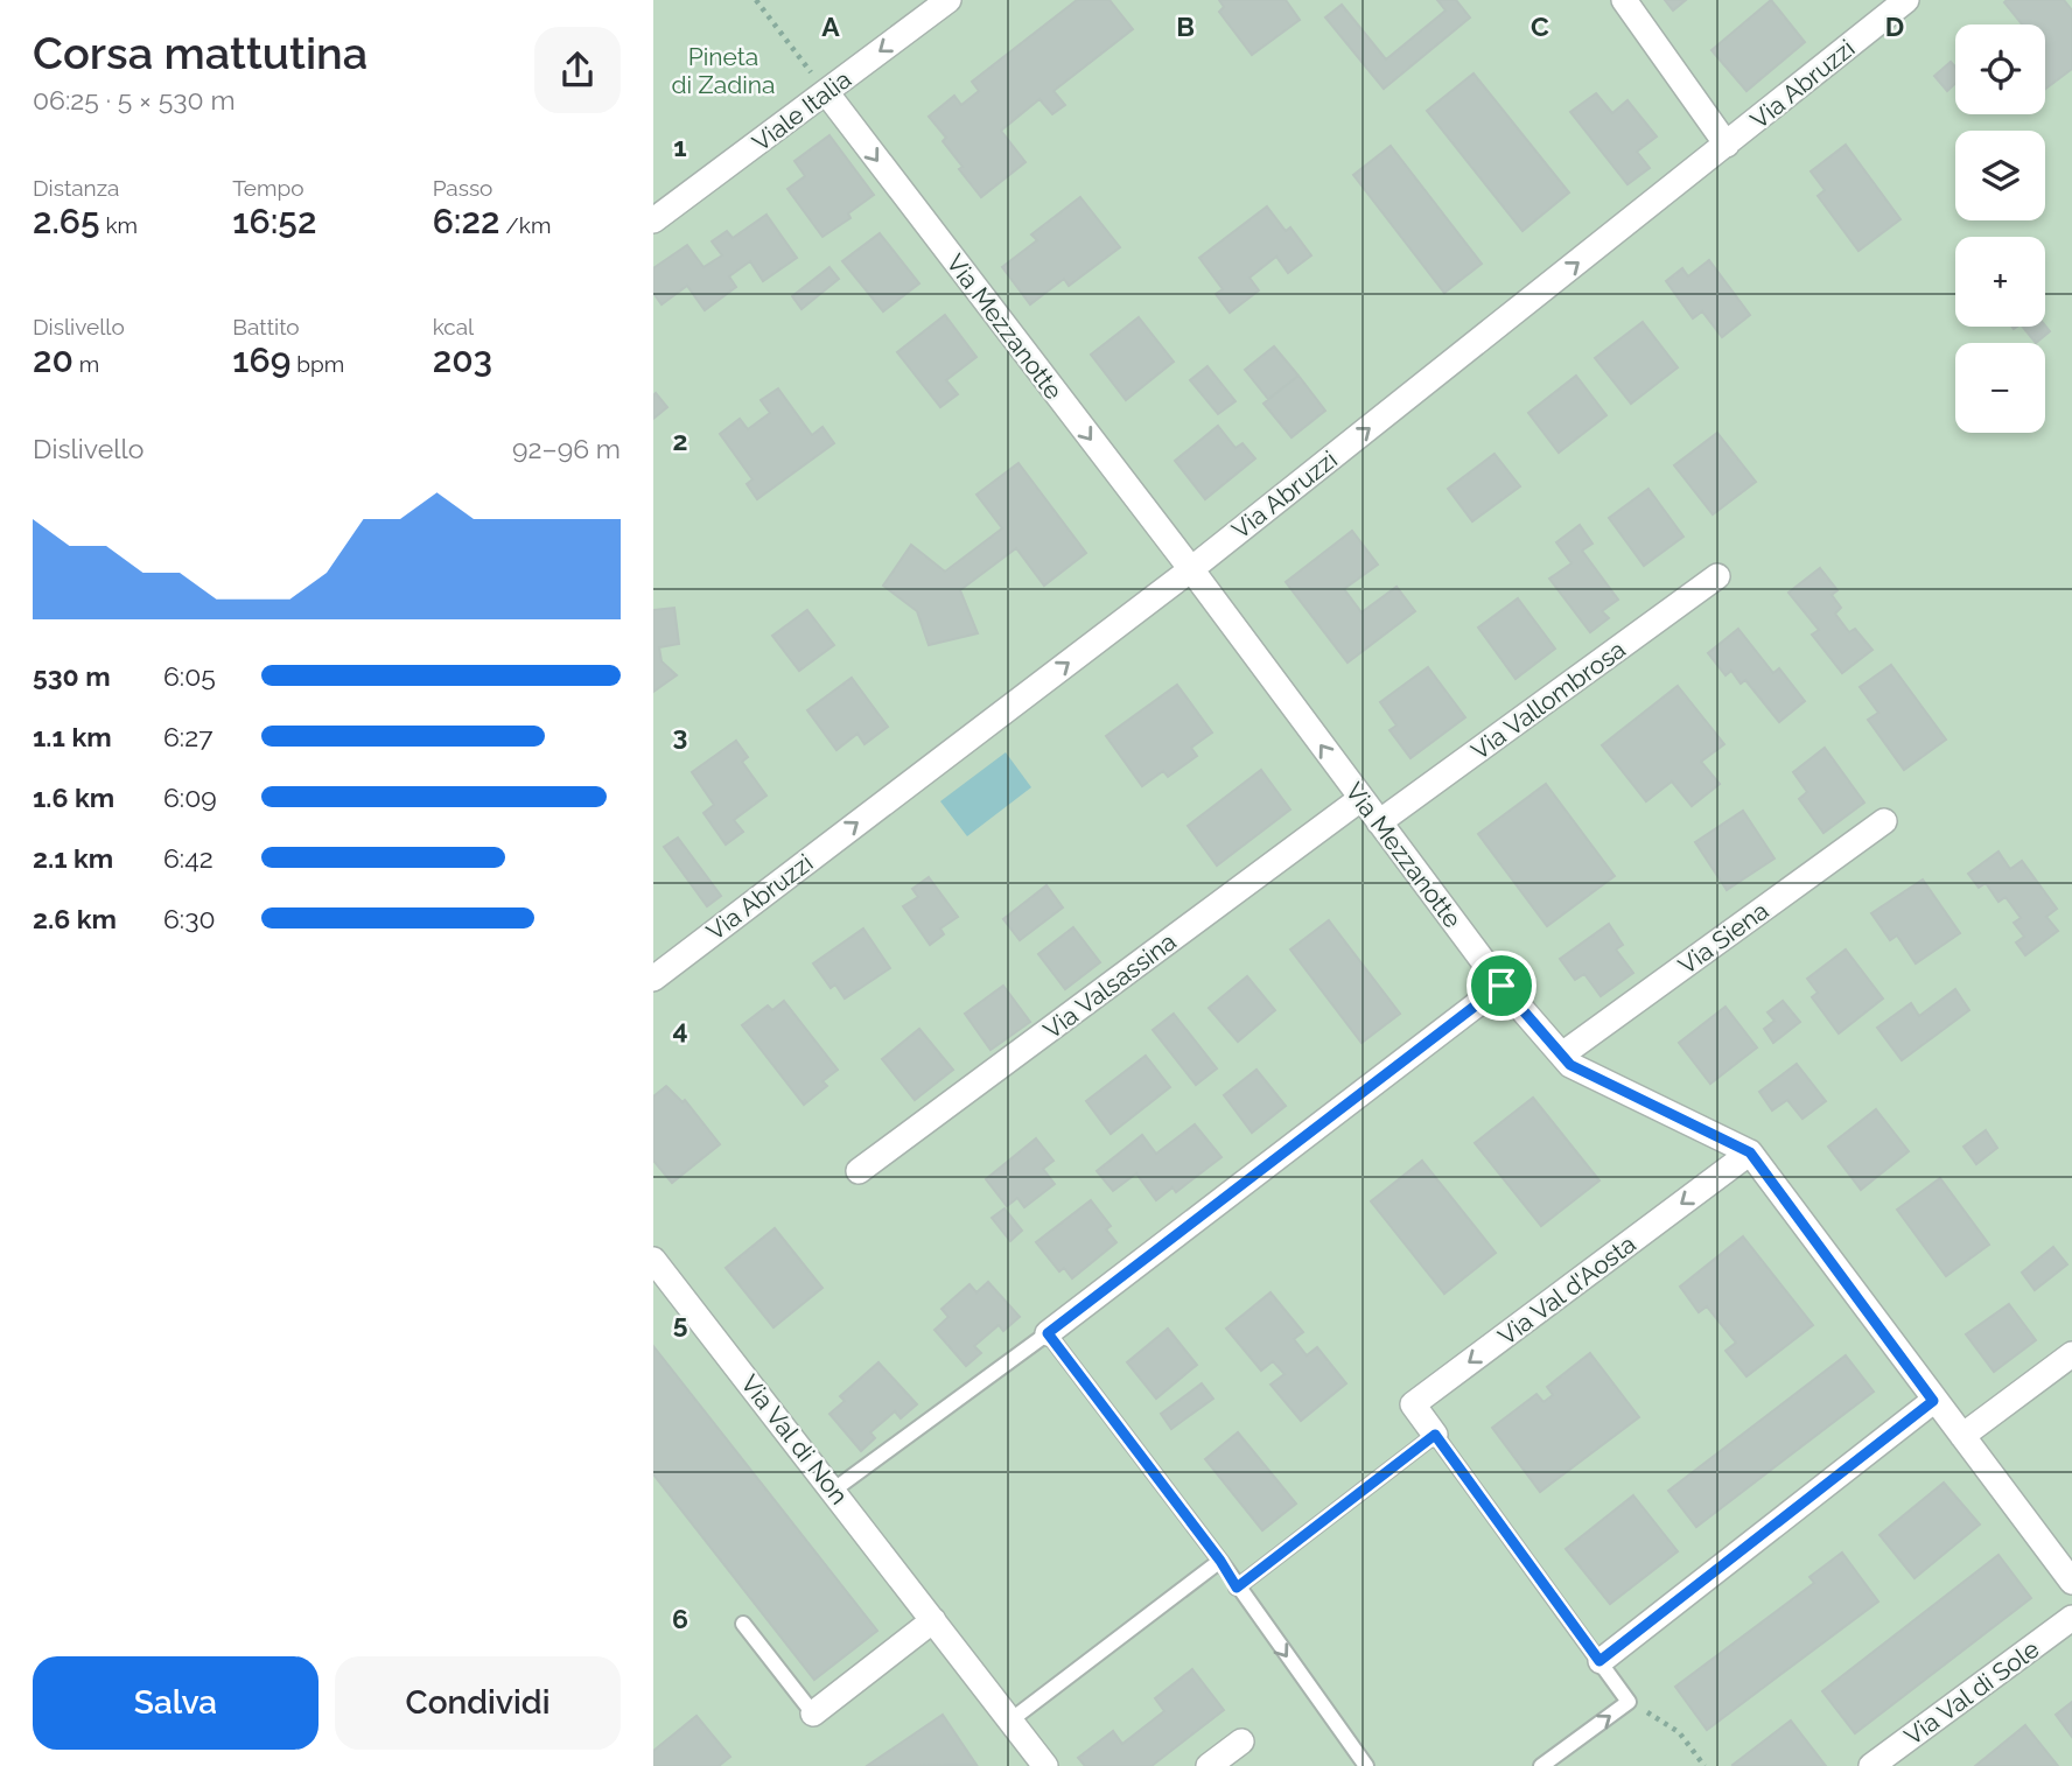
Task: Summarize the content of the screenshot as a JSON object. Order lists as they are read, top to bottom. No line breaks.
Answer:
{"streets":{"street":["Via Abruzzi","Viale Italia","Via Mezzanotte","Via Vallombrosa","Via Siena","Via Valsassina","Via Val d'Aosta","Via Val di Non","Via Val di Sole"]},"crossings":[["Via Abruzzi","Via Mezzanotte"],["Viale Italia","Via Mezzanotte"],["Via Mezzanotte","Via Vallombrosa"],["Via Mezzanotte","Via Siena"],["Via Mezzanotte","Via Valsassina"],["Via Mezzanotte","Via Val d'Aosta"]],"one_way":["Via Abruzzi","Viale Italia","Via Val d'Aosta"],"parks":["Pineta di Zadina"],"page":{"heading":["Corsa mattutina","06:25 · 5 × 530 m"],"map_buttons":["+","−"],"stats":[["Distanza","2.65 km"],["Tempo","16:52"],["Passo","6:22 /km"],["Dislivello","20 m"],["Battito","169 bpm"],["kcal","203"]],"chart":["Dislivello","92–96 m"],"list":[{"name":"530 m","note":"6:05"},{"name":"1.1 km","note":"6:27"},{"name":"1.6 km","note":"6:09"},{"name":"2.1 km","note":"6:42"},{"name":"2.6 km","note":"6:30"}],"buttons":["Salva","Condividi"]},"grid":{"columns":["A","B","C","D"],"rows":["1","2","3","4","5","6"]}}
